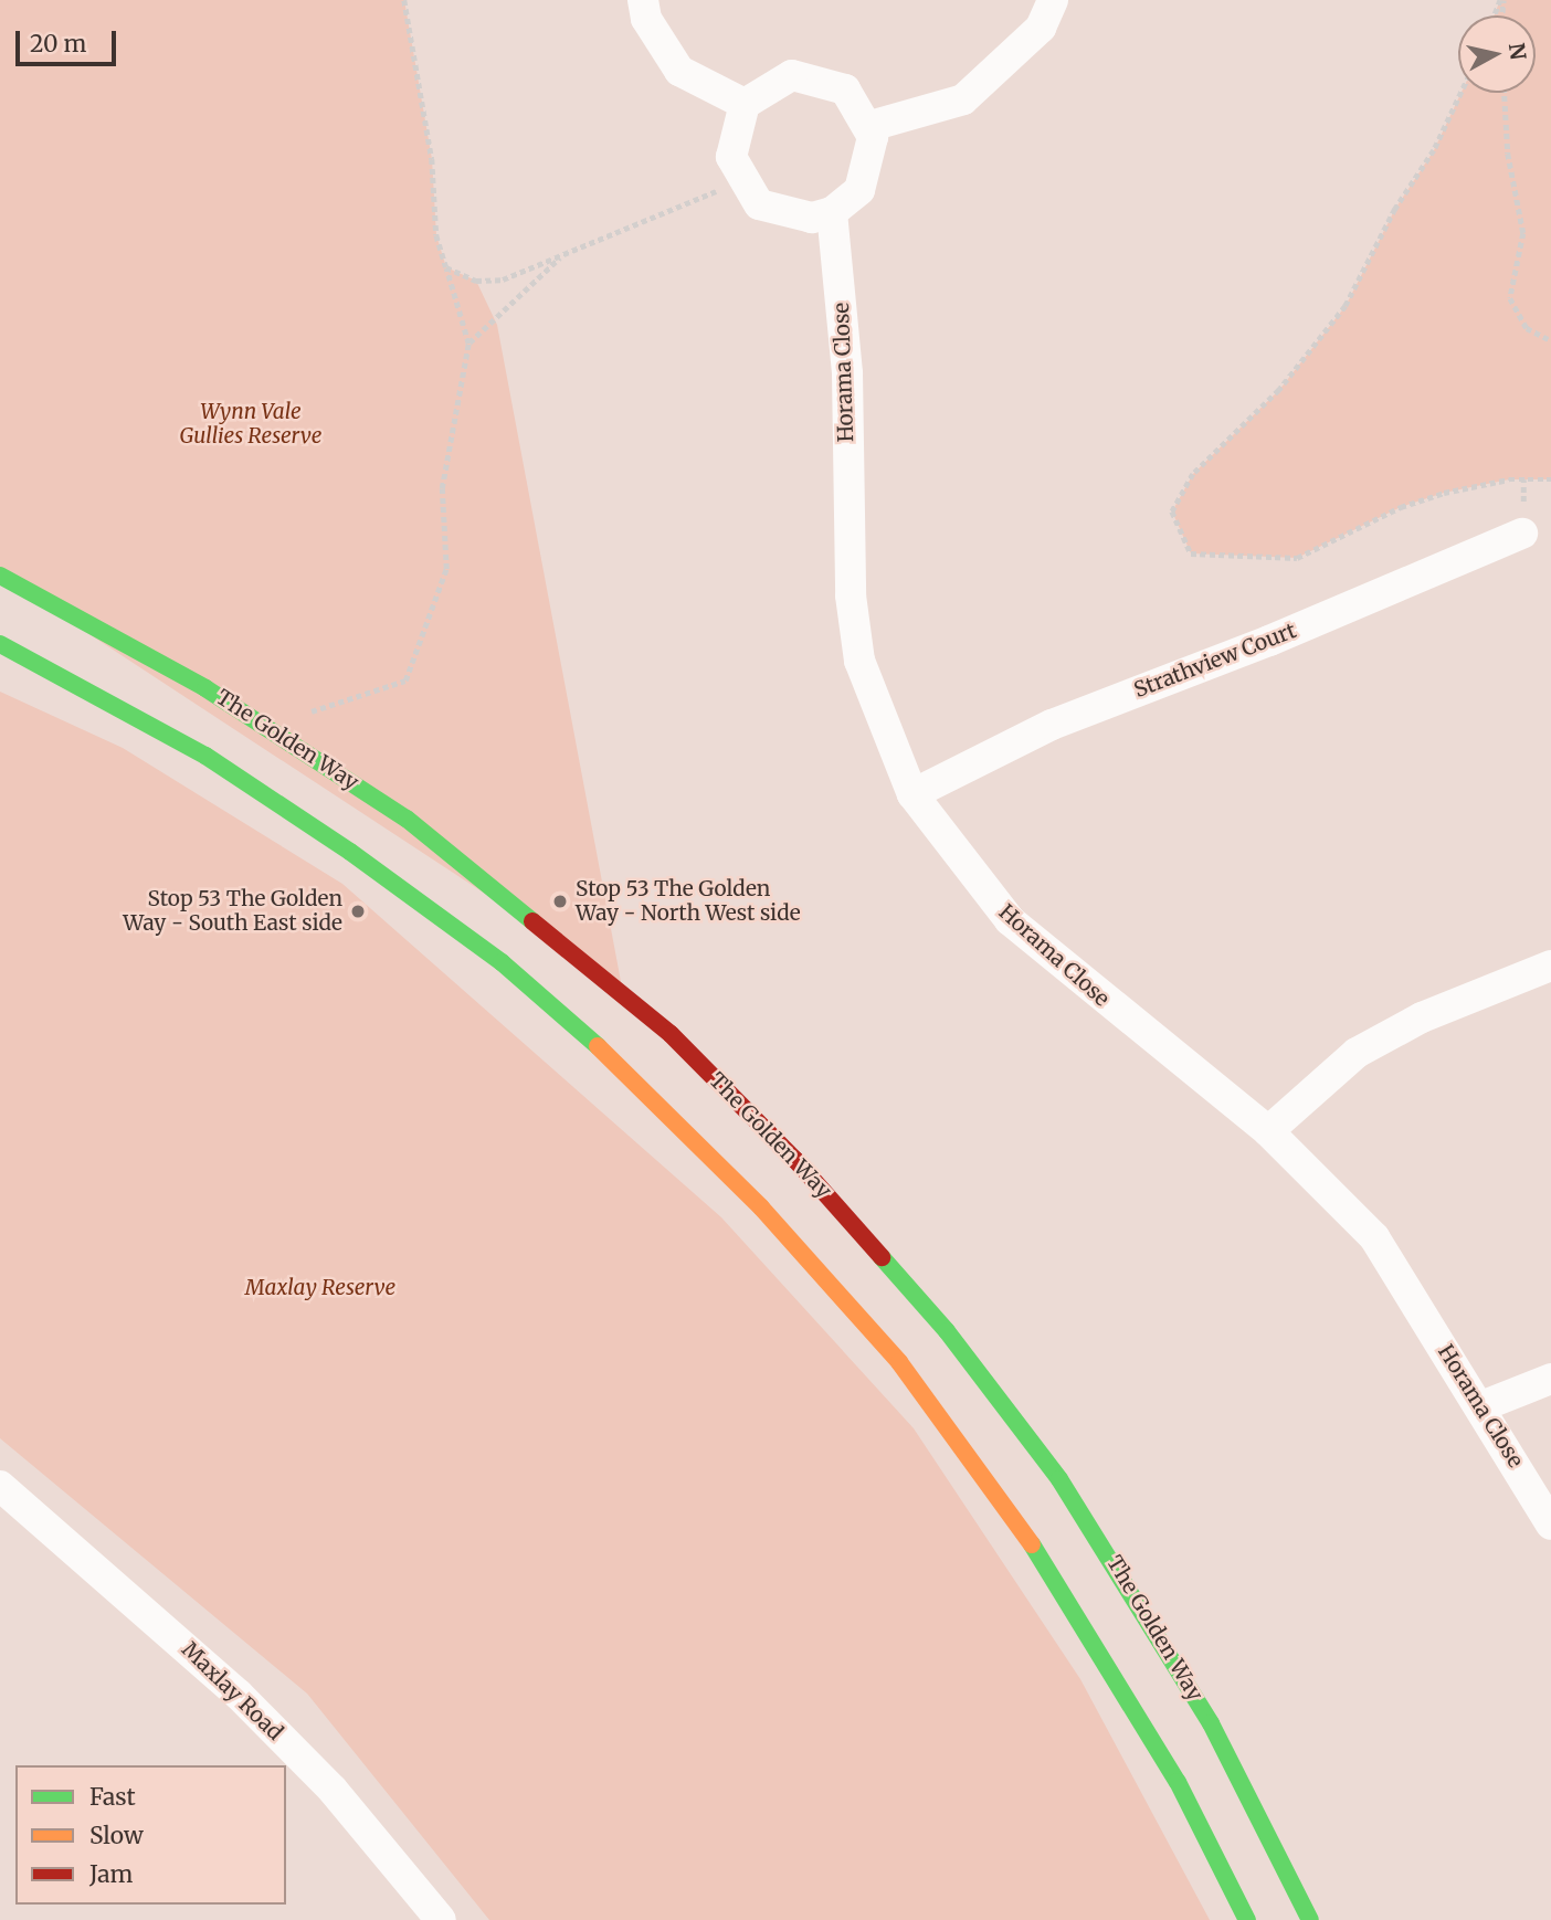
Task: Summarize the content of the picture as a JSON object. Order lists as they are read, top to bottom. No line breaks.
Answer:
{"streets":{"main road":["The Golden Way"],"street":["Horama Close","Strathview Court","Maxlay Road"]},"crossings":[["Horama Close","Strathview Court"]],"parks":["Wynn Vale Gullies Reserve","Maxlay Reserve"],"places":["Stop 53 The Golden Way - North West side","Stop 53 The Golden Way - South East side"],"legend":["Fast","Slow","Jam"],"scale_bar":"20 m","north":"right"}
